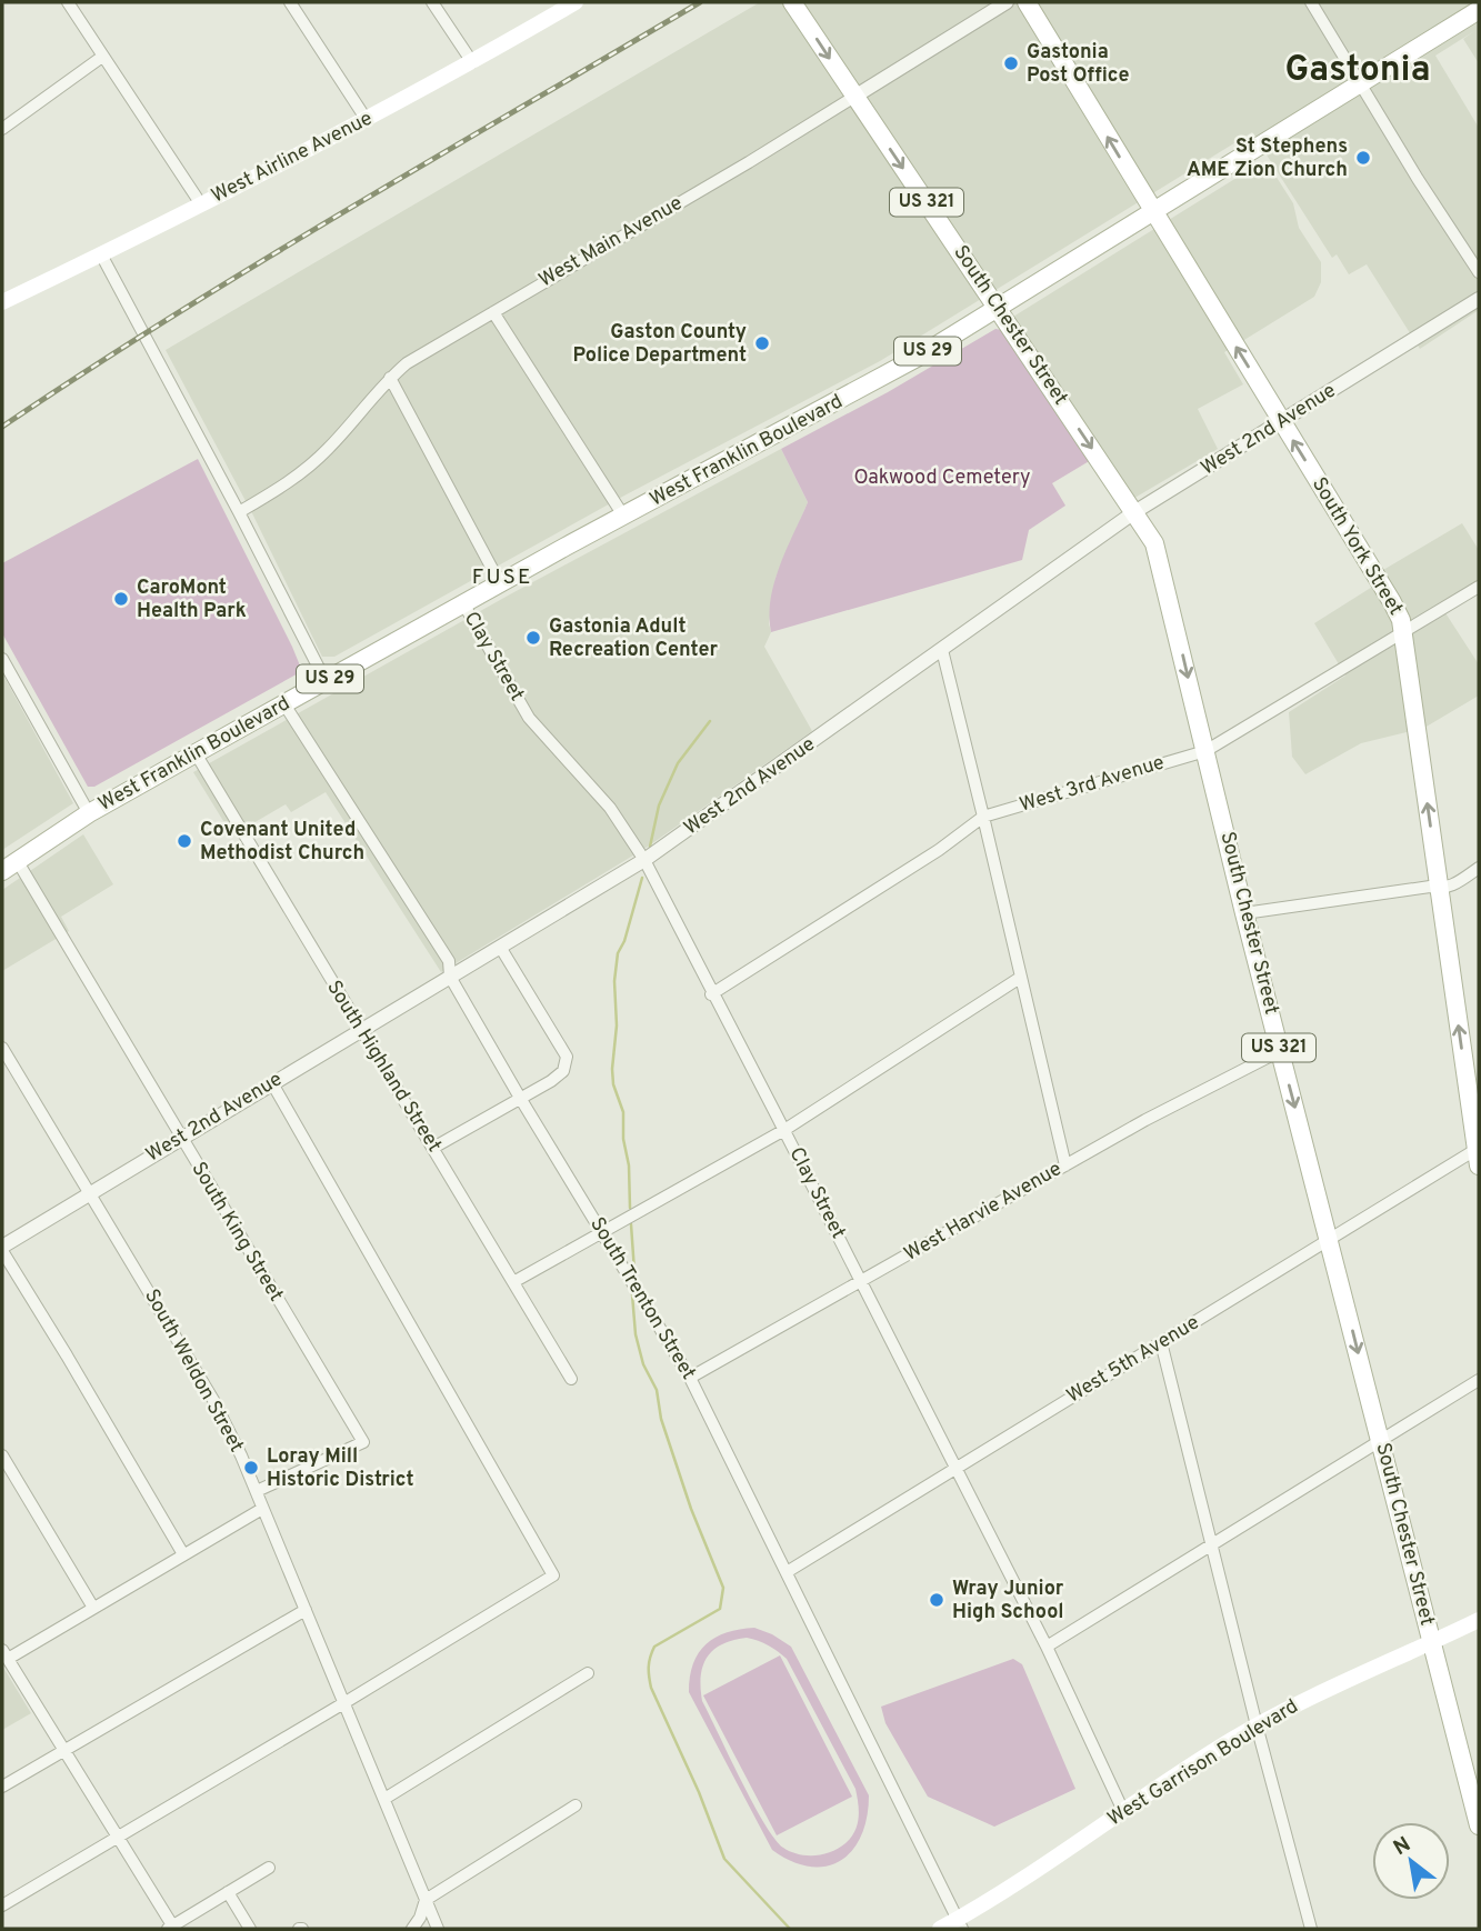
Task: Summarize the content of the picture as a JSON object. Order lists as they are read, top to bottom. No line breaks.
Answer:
{"streets":{"main road":["West Airline Avenue","US 321","South Chester Street","US 29","West Franklin Boulevard","South York Street","West Garrison Boulevard"],"street":["West Main Avenue","West 2nd Avenue","Clay Street","West 3rd Avenue","South Highland Street","West Harvie Avenue","South King Street","South Trenton Street","West 5th Avenue","South Weldon Street"]},"crossings":[["US 321","West Main Avenue"],["US 321","South Chester Street"],["West Main Avenue","South Chester Street"],["South Chester Street","West 2nd Avenue"],["South Chester Street","West Franklin Boulevard"],["South Chester Street","West 3rd Avenue"],["South Chester Street","West Harvie Avenue"],["South Chester Street","West 5th Avenue"],["South Chester Street","West Garrison Boulevard"],["West 2nd Avenue","South York Street"],["West 2nd Avenue","Clay Street"],["West 2nd Avenue","South Highland Street"],["West 2nd Avenue","South King Street"],["West 2nd Avenue","South Trenton Street"],["West 2nd Avenue","South Weldon Street"],["West Franklin Boulevard","South York Street"],["West Franklin Boulevard","Clay Street"],["West Franklin Boulevard","South Highland Street"],["West Franklin Boulevard","South King Street"],["West Franklin Boulevard","South Trenton Street"],["South York Street","West 3rd Avenue"],["South York Street","West 5th Avenue"],["Clay Street","West 3rd Avenue"],["Clay Street","West Harvie Avenue"],["Clay Street","West 5th Avenue"],["Clay Street","West Garrison Boulevard"],["West Harvie Avenue","South Trenton Street"],["South King Street","South Weldon Street"],["South Trenton Street","West 5th Avenue"],["South Trenton Street","West Garrison Boulevard"]],"one_way":["South Chester Street","South York Street"],"districts":["Gastonia","FUSE"],"parks":["Oakwood Cemetery"],"places":["Gastonia Post Office","St Stephens AME Zion Church","Gaston County Police Department","CaroMont Health Park","Gastonia Adult Recreation Center","Covenant United Methodist Church","Loray Mill Historic District","Wray Junior High School"],"north":"top left"}
